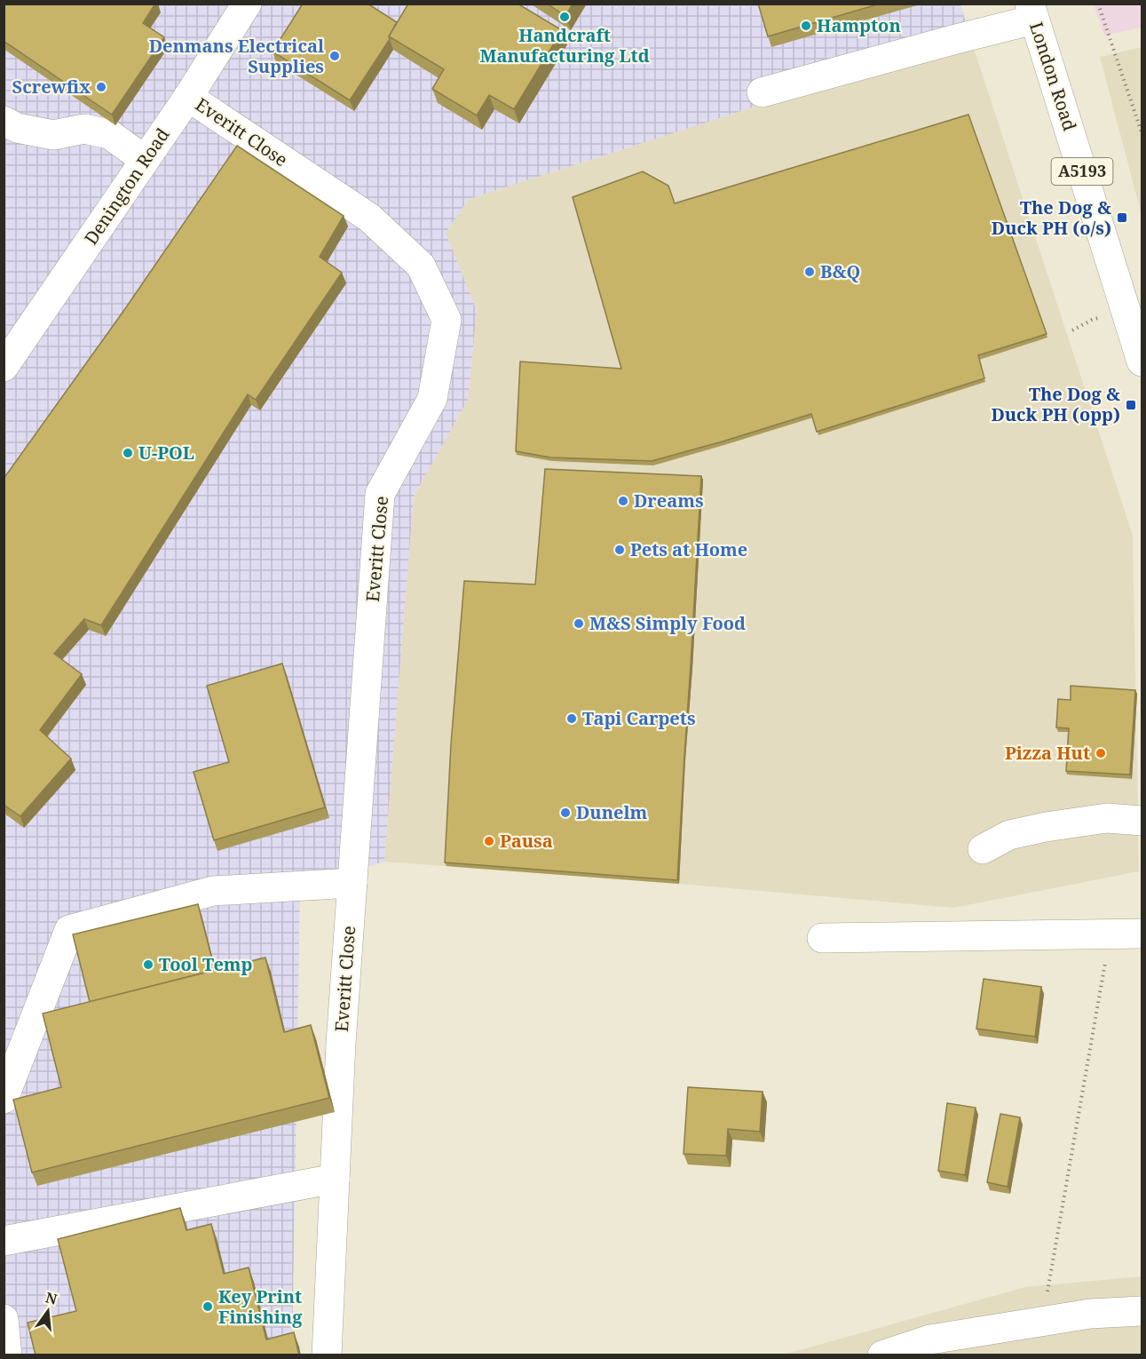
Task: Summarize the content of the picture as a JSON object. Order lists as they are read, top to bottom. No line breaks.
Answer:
{"streets":{"street":["London Road","Everitt Close","A5193","Denington Road"]},"crossings":[["Everitt Close","Denington Road"]],"places":{"other":["Handcraft Manufacturing Ltd","Hampton","Denmans Electrical Supplies","Screwfix","B&Q","U-POL","Dreams","Pets at Home","M&S Simply Food","Tapi Carpets","Pizza Hut","Dunelm","Pausa","Tool Temp","Key Print Finishing"],"transit":["The Dog & Duck PH (o/s)","The Dog & Duck PH (opp)"]},"north":"top"}
